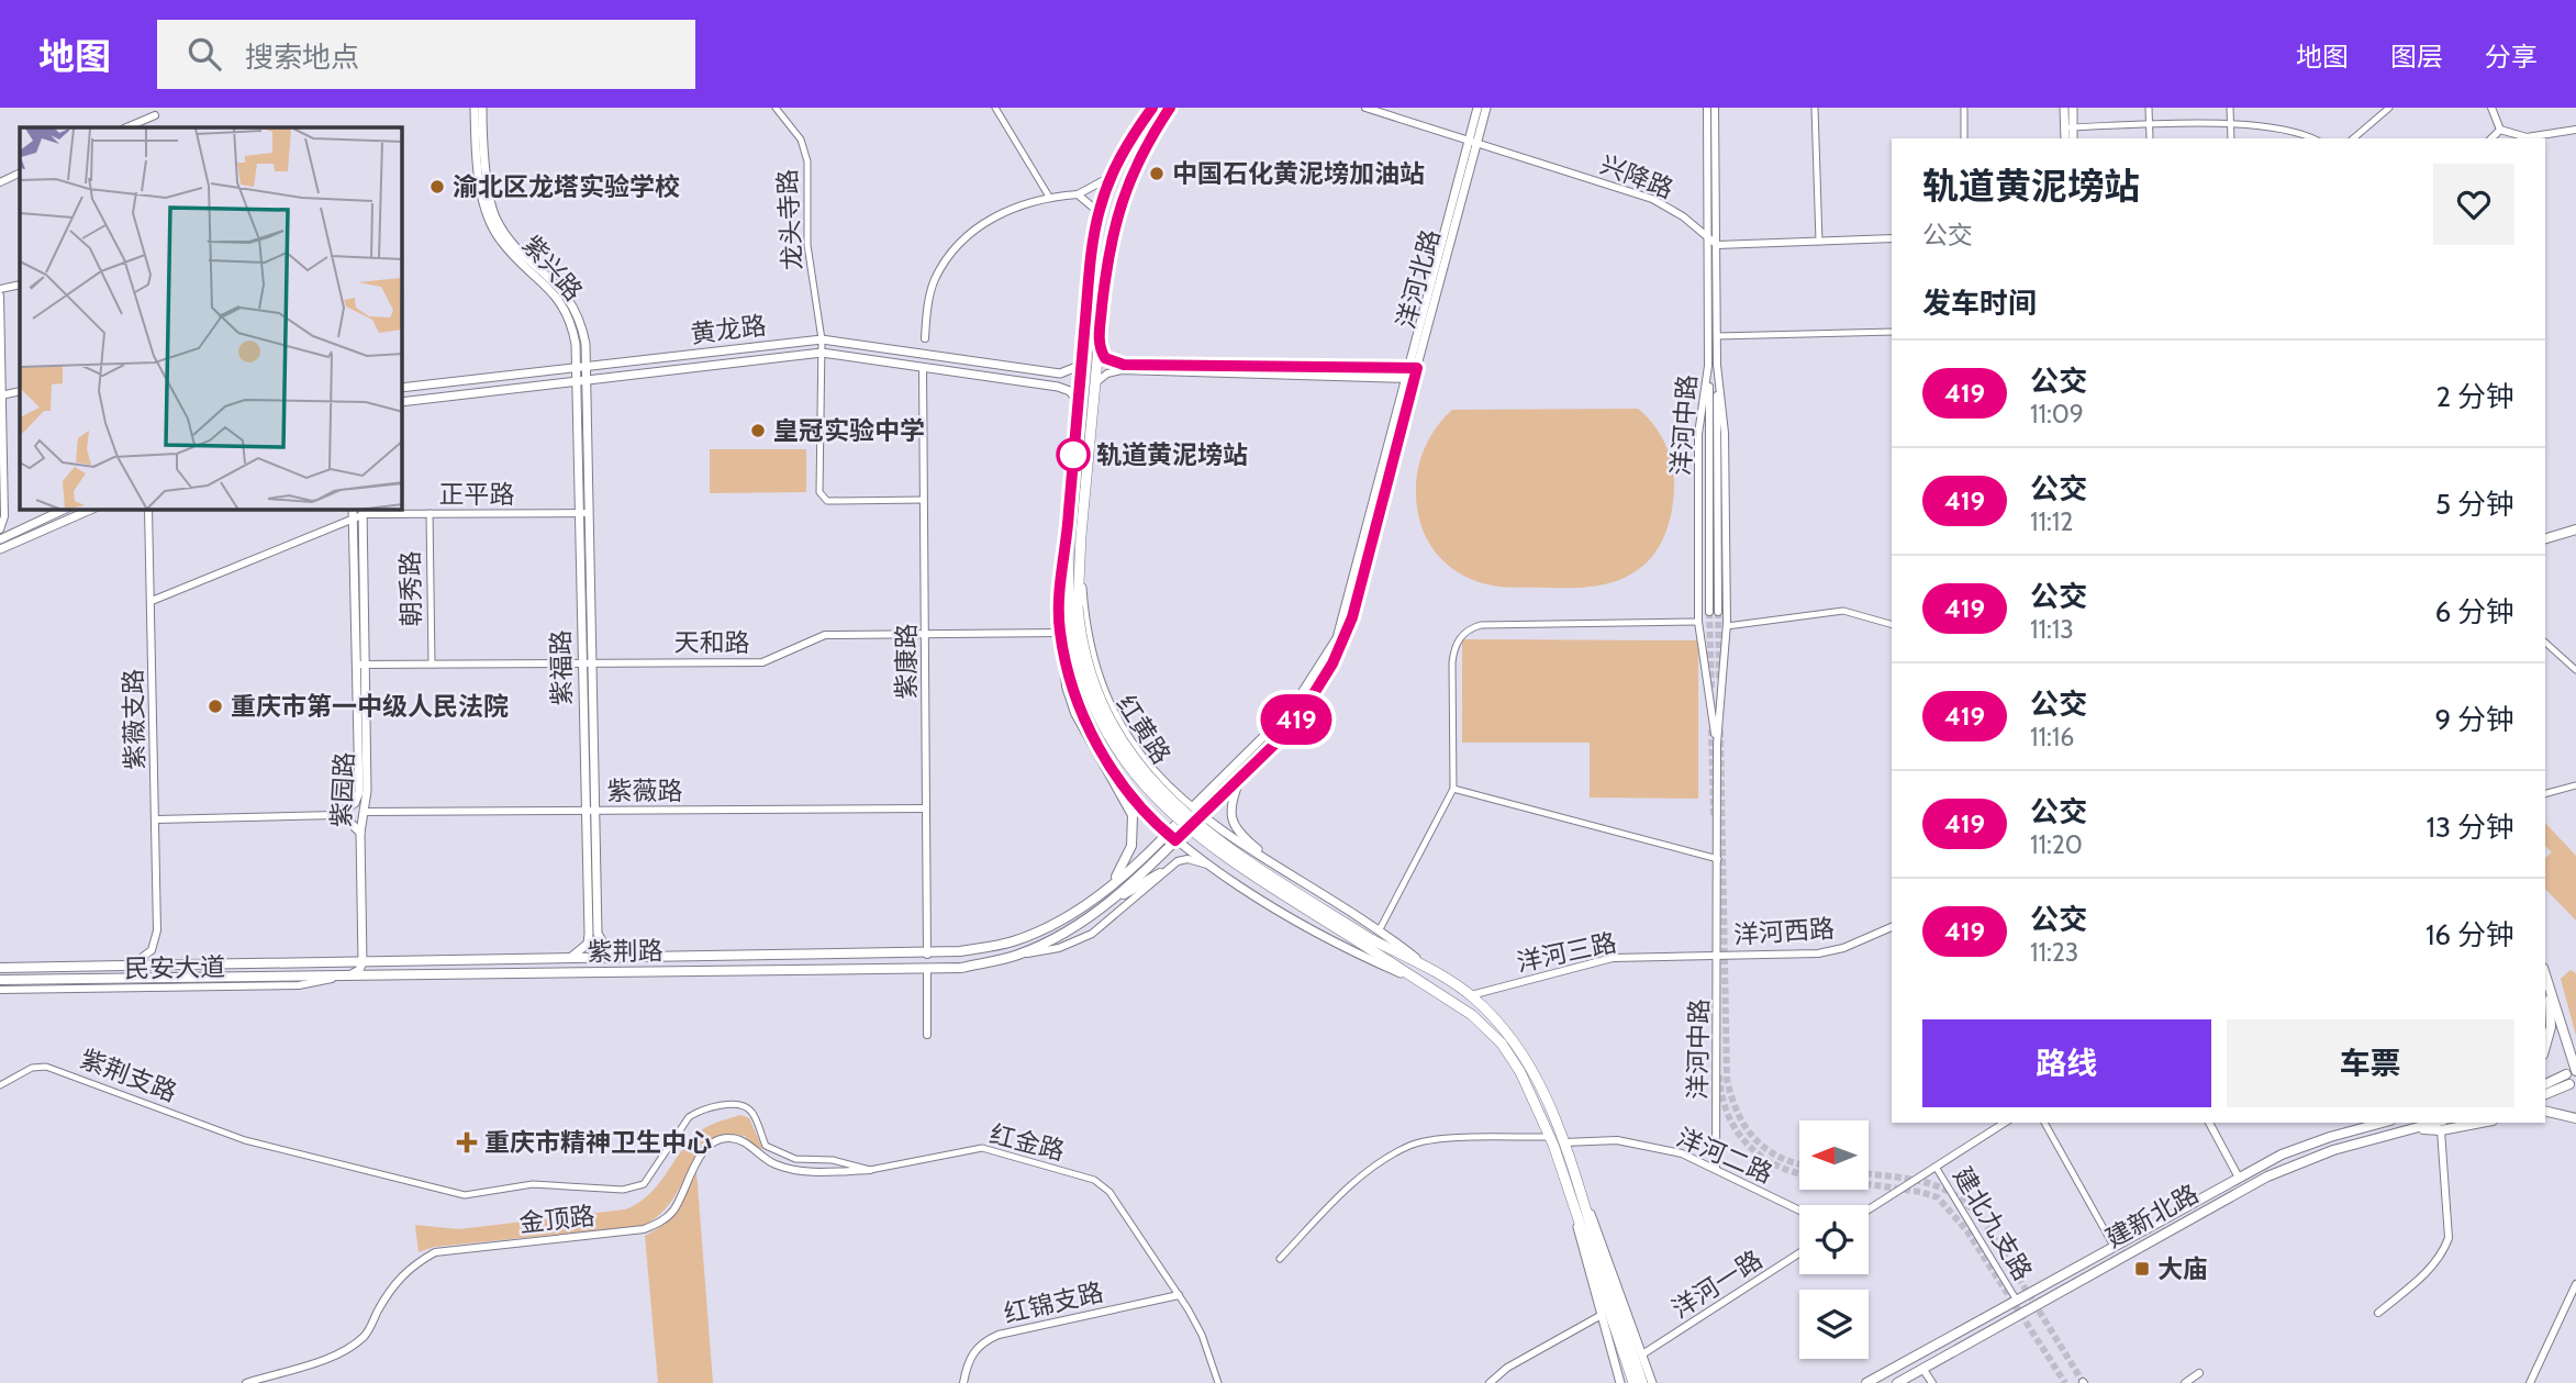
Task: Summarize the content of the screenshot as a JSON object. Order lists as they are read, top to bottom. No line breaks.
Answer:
{"streets":{"highway":["红黄路"],"main road":["紫兴路","洋河北路","黄龙路","紫福路","紫园路","紫荆路","建新北路"],"street":["兴降路","龙头寺路","洋河中路","正平路","朝秀路","天和路","紫康路","紫薇支路","紫薇路","洋河西路","洋河三路","紫荆支路","红金路","洋河二路","金顶路","建北九支路","洋河一路","红锦支路"]},"crossings":[["兴降路","洋河北路"],["兴降路","洋河中路"],["龙头寺路","黄龙路"],["龙头寺路","紫康路"],["紫兴路","黄龙路"],["紫兴路","紫福路"],["洋河北路","紫荆路"],["黄龙路","紫康路"],["黄龙路","紫福路"],["洋河中路","洋河西路"],["洋河中路","洋河三路"],["洋河中路","洋河二路"],["正平路","朝秀路"],["正平路","紫福路"],["正平路","紫薇支路"],["正平路","紫园路"],["朝秀路","天和路"],["天和路","紫康路"],["天和路","紫福路"],["天和路","紫园路"],["紫康路","紫薇路"],["紫康路","紫荆路"],["紫福路","紫薇路"],["紫福路","紫荆路"],["紫薇支路","紫荆路"],["红黄路","洋河三路"],["红黄路","洋河二路"],["紫园路","紫薇路"],["紫园路","紫荆路"],["洋河西路","洋河三路"],["紫荆支路","红金路"],["红金路","金顶路"],["红金路","红锦支路"],["建新北路","建北九支路"]],"places":{"other":["中国石化黄泥塝加油站","渝北区龙塔实验学校","皇冠实验中学","轨道黄泥塝站","重庆市第一中级人民法院"],"health":["重庆市精神卫生中心"],"transit":["大庙"]},"lines":["bus line 419"],"north":"left","page":{"header":"地图","search":"搜索地点","nav":["地图","图层","分享"],"on_map":"419","heading":[["轨道黄泥塝站","公交"],"发车时间"],"list":[{"mark":"419","name":"公交","note":"11:09","value":"2 分钟"},{"mark":"419","name":"公交","note":"11:12","value":"5 分钟"},{"mark":"419","name":"公交","note":"11:13","value":"6 分钟"},{"mark":"419","name":"公交","note":"11:16","value":"9 分钟"},{"mark":"419","name":"公交","note":"11:20","value":"13 分钟"},{"mark":"419","name":"公交","note":"11:23","value":"16 分钟"}],"buttons":["路线","车票"]}}
